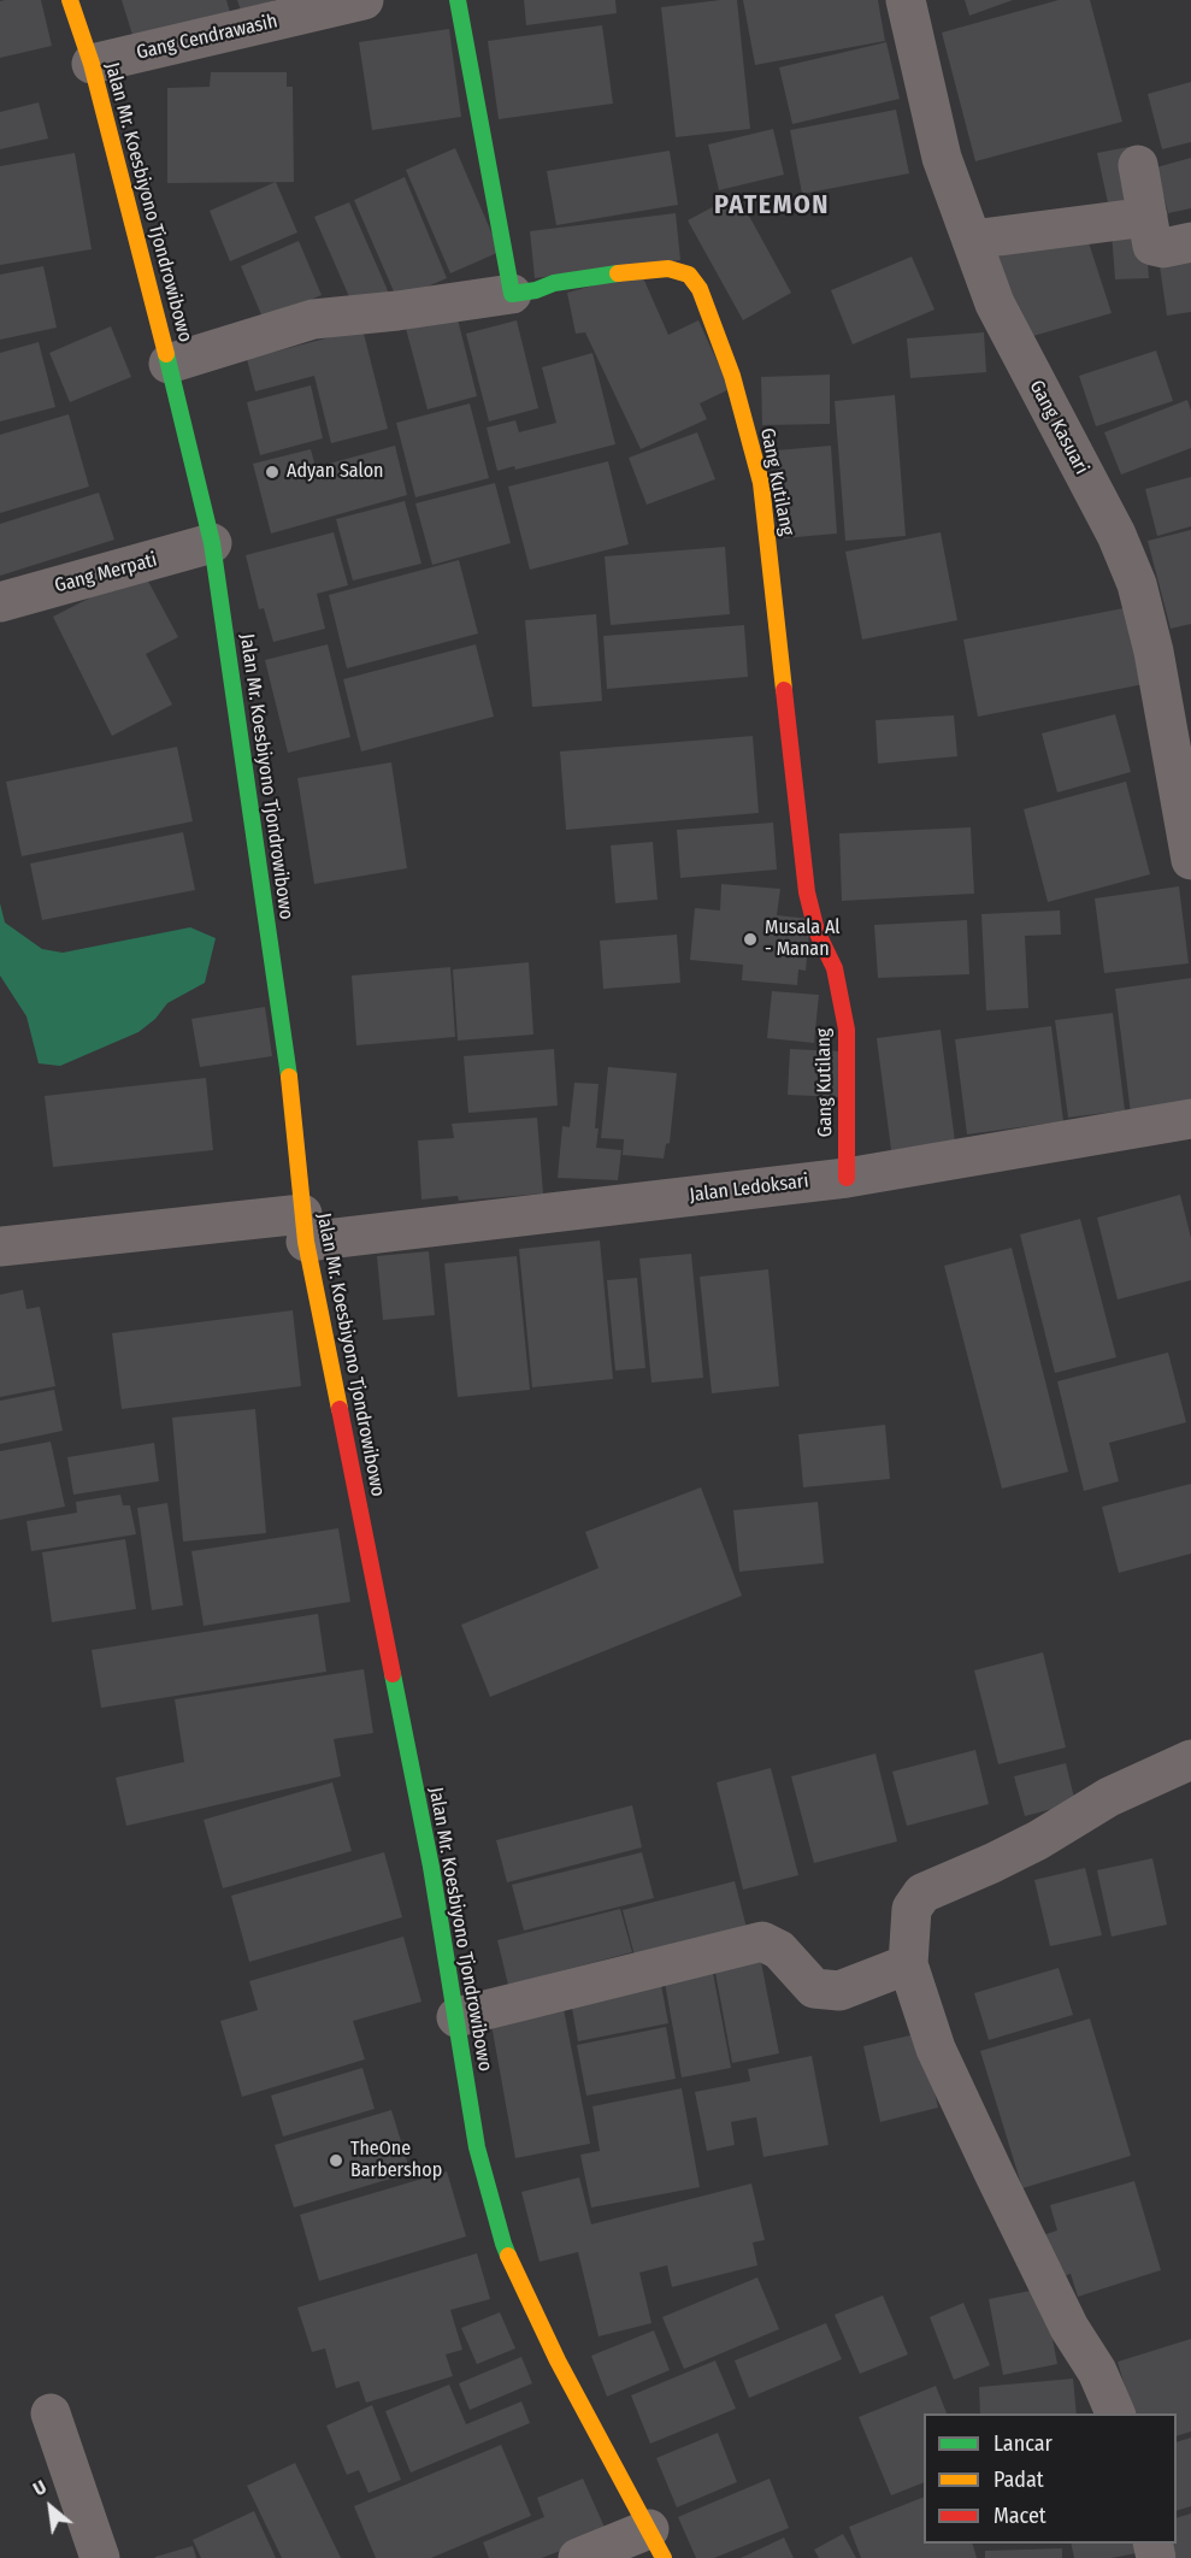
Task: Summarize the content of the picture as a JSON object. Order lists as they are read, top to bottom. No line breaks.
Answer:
{"streets":{"main road":["Jalan Mr. Koesbiyono Tjondrowibowo","Gang Kutilang"],"street":["Gang Cendrawasih","Gang Kasuari","Gang Merpati","Jalan Ledoksari"]},"crossings":[["Gang Cendrawasih","Jalan Mr. Koesbiyono Tjondrowibowo"],["Jalan Mr. Koesbiyono Tjondrowibowo","Gang Merpati"],["Jalan Mr. Koesbiyono Tjondrowibowo","Jalan Ledoksari"],["Gang Kutilang","Jalan Ledoksari"]],"districts":["PATEMON"],"places":["Adyan Salon","Musala Al - Manan","TheOne Barbershop"],"legend":["Lancar","Padat","Macet"],"north":"top left"}
